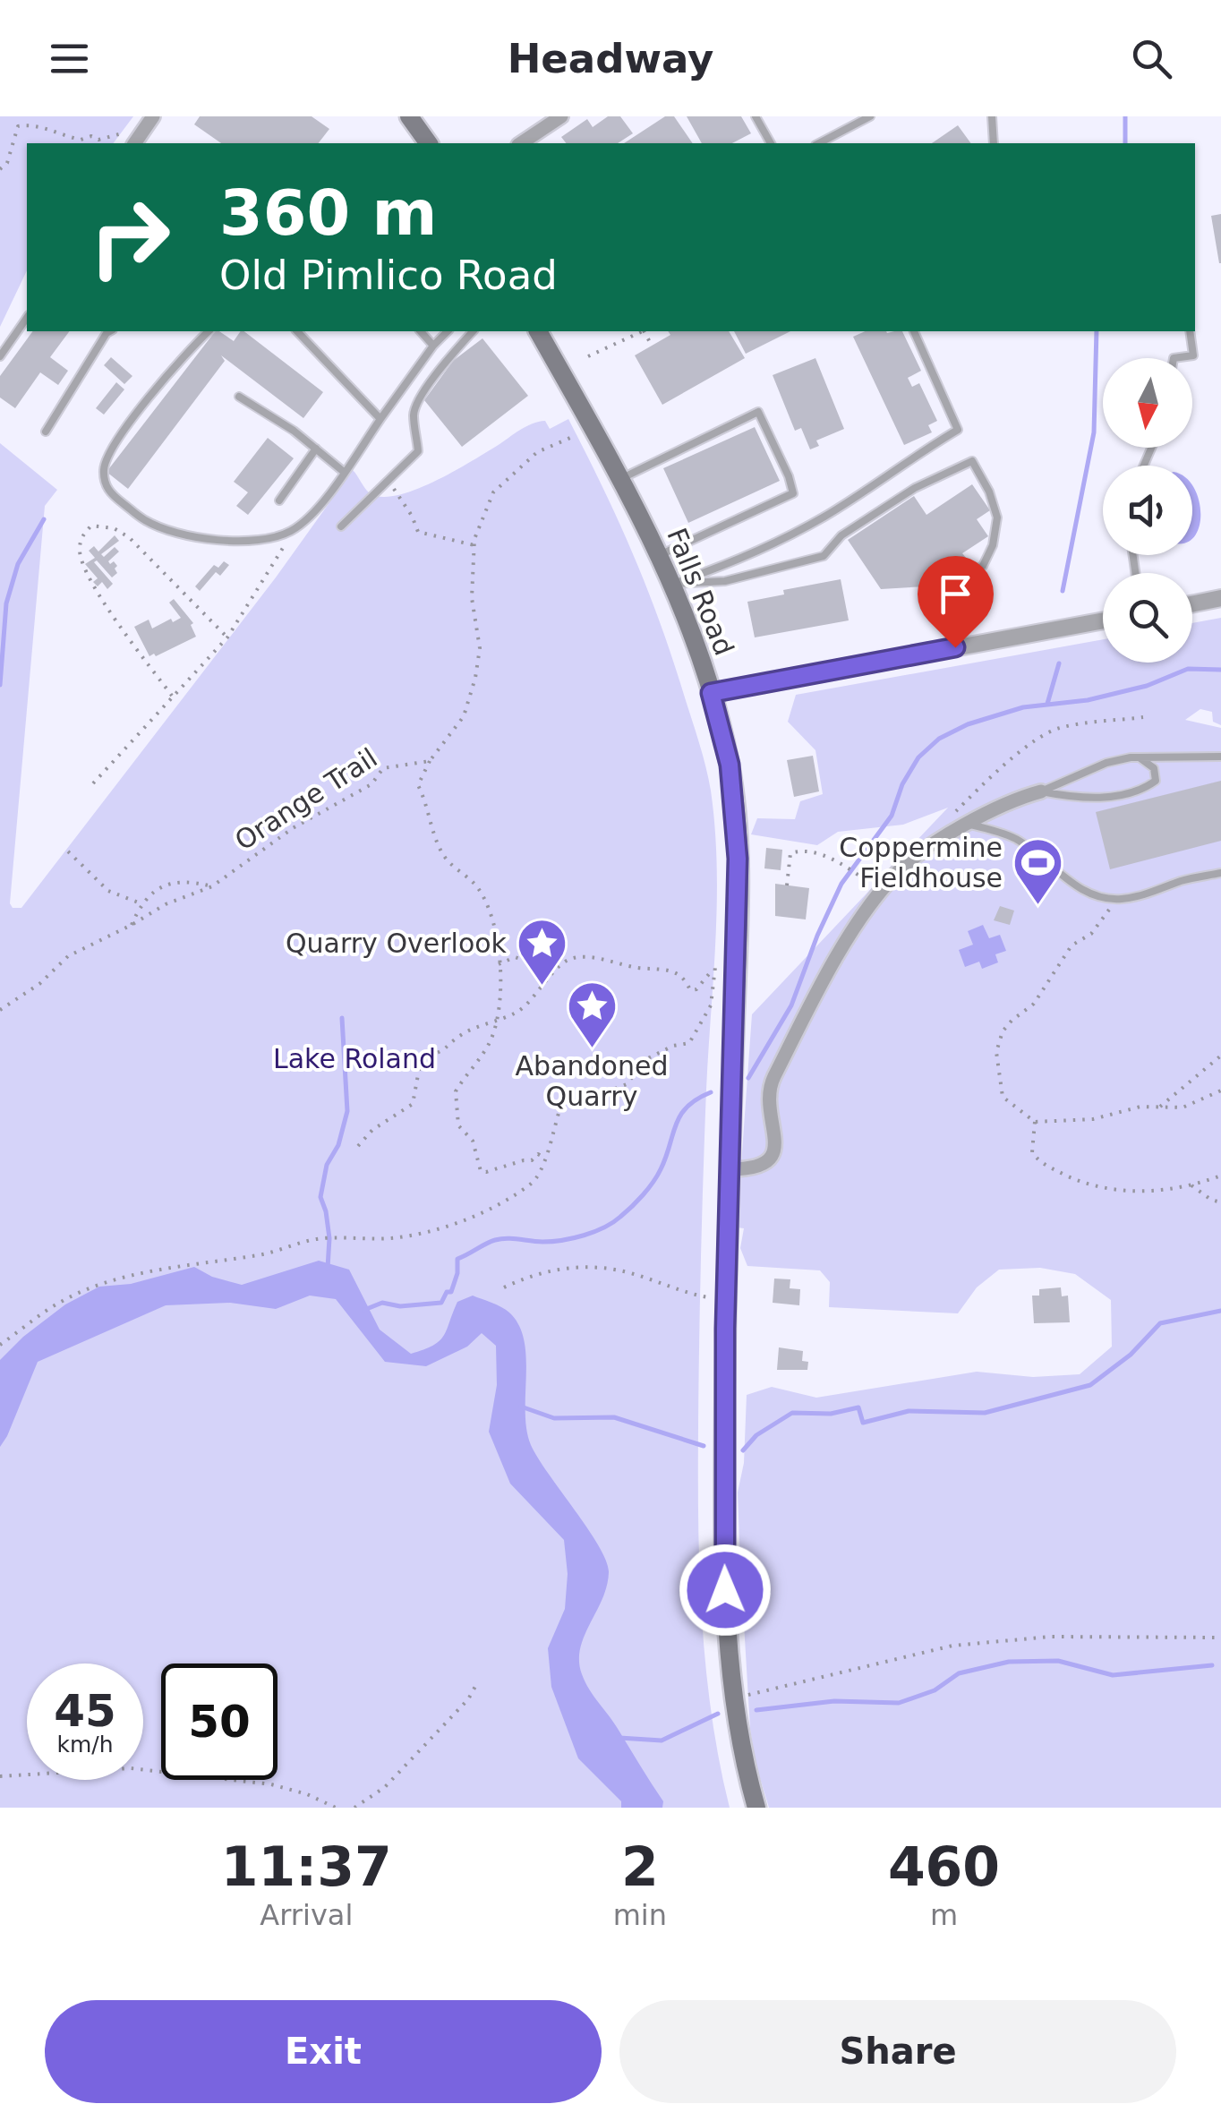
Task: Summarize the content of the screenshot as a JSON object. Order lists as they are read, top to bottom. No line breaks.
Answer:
{"streets":{"main road":["Falls Road"],"path":["Orange Trail"]},"parks":["Lake Roland"],"places":{"sports":["Coppermine Fieldhouse"],"place":["Quarry Overlook","Abandoned Quarry"]},"north":"bottom","page":{"header":"Headway","turn":["360 m","Old Pimlico Road"],"speed":"45 km/h","limit":"50","eta":["11:37","Arrival","2","min","460","m"],"buttons":["Exit","Share"]}}
